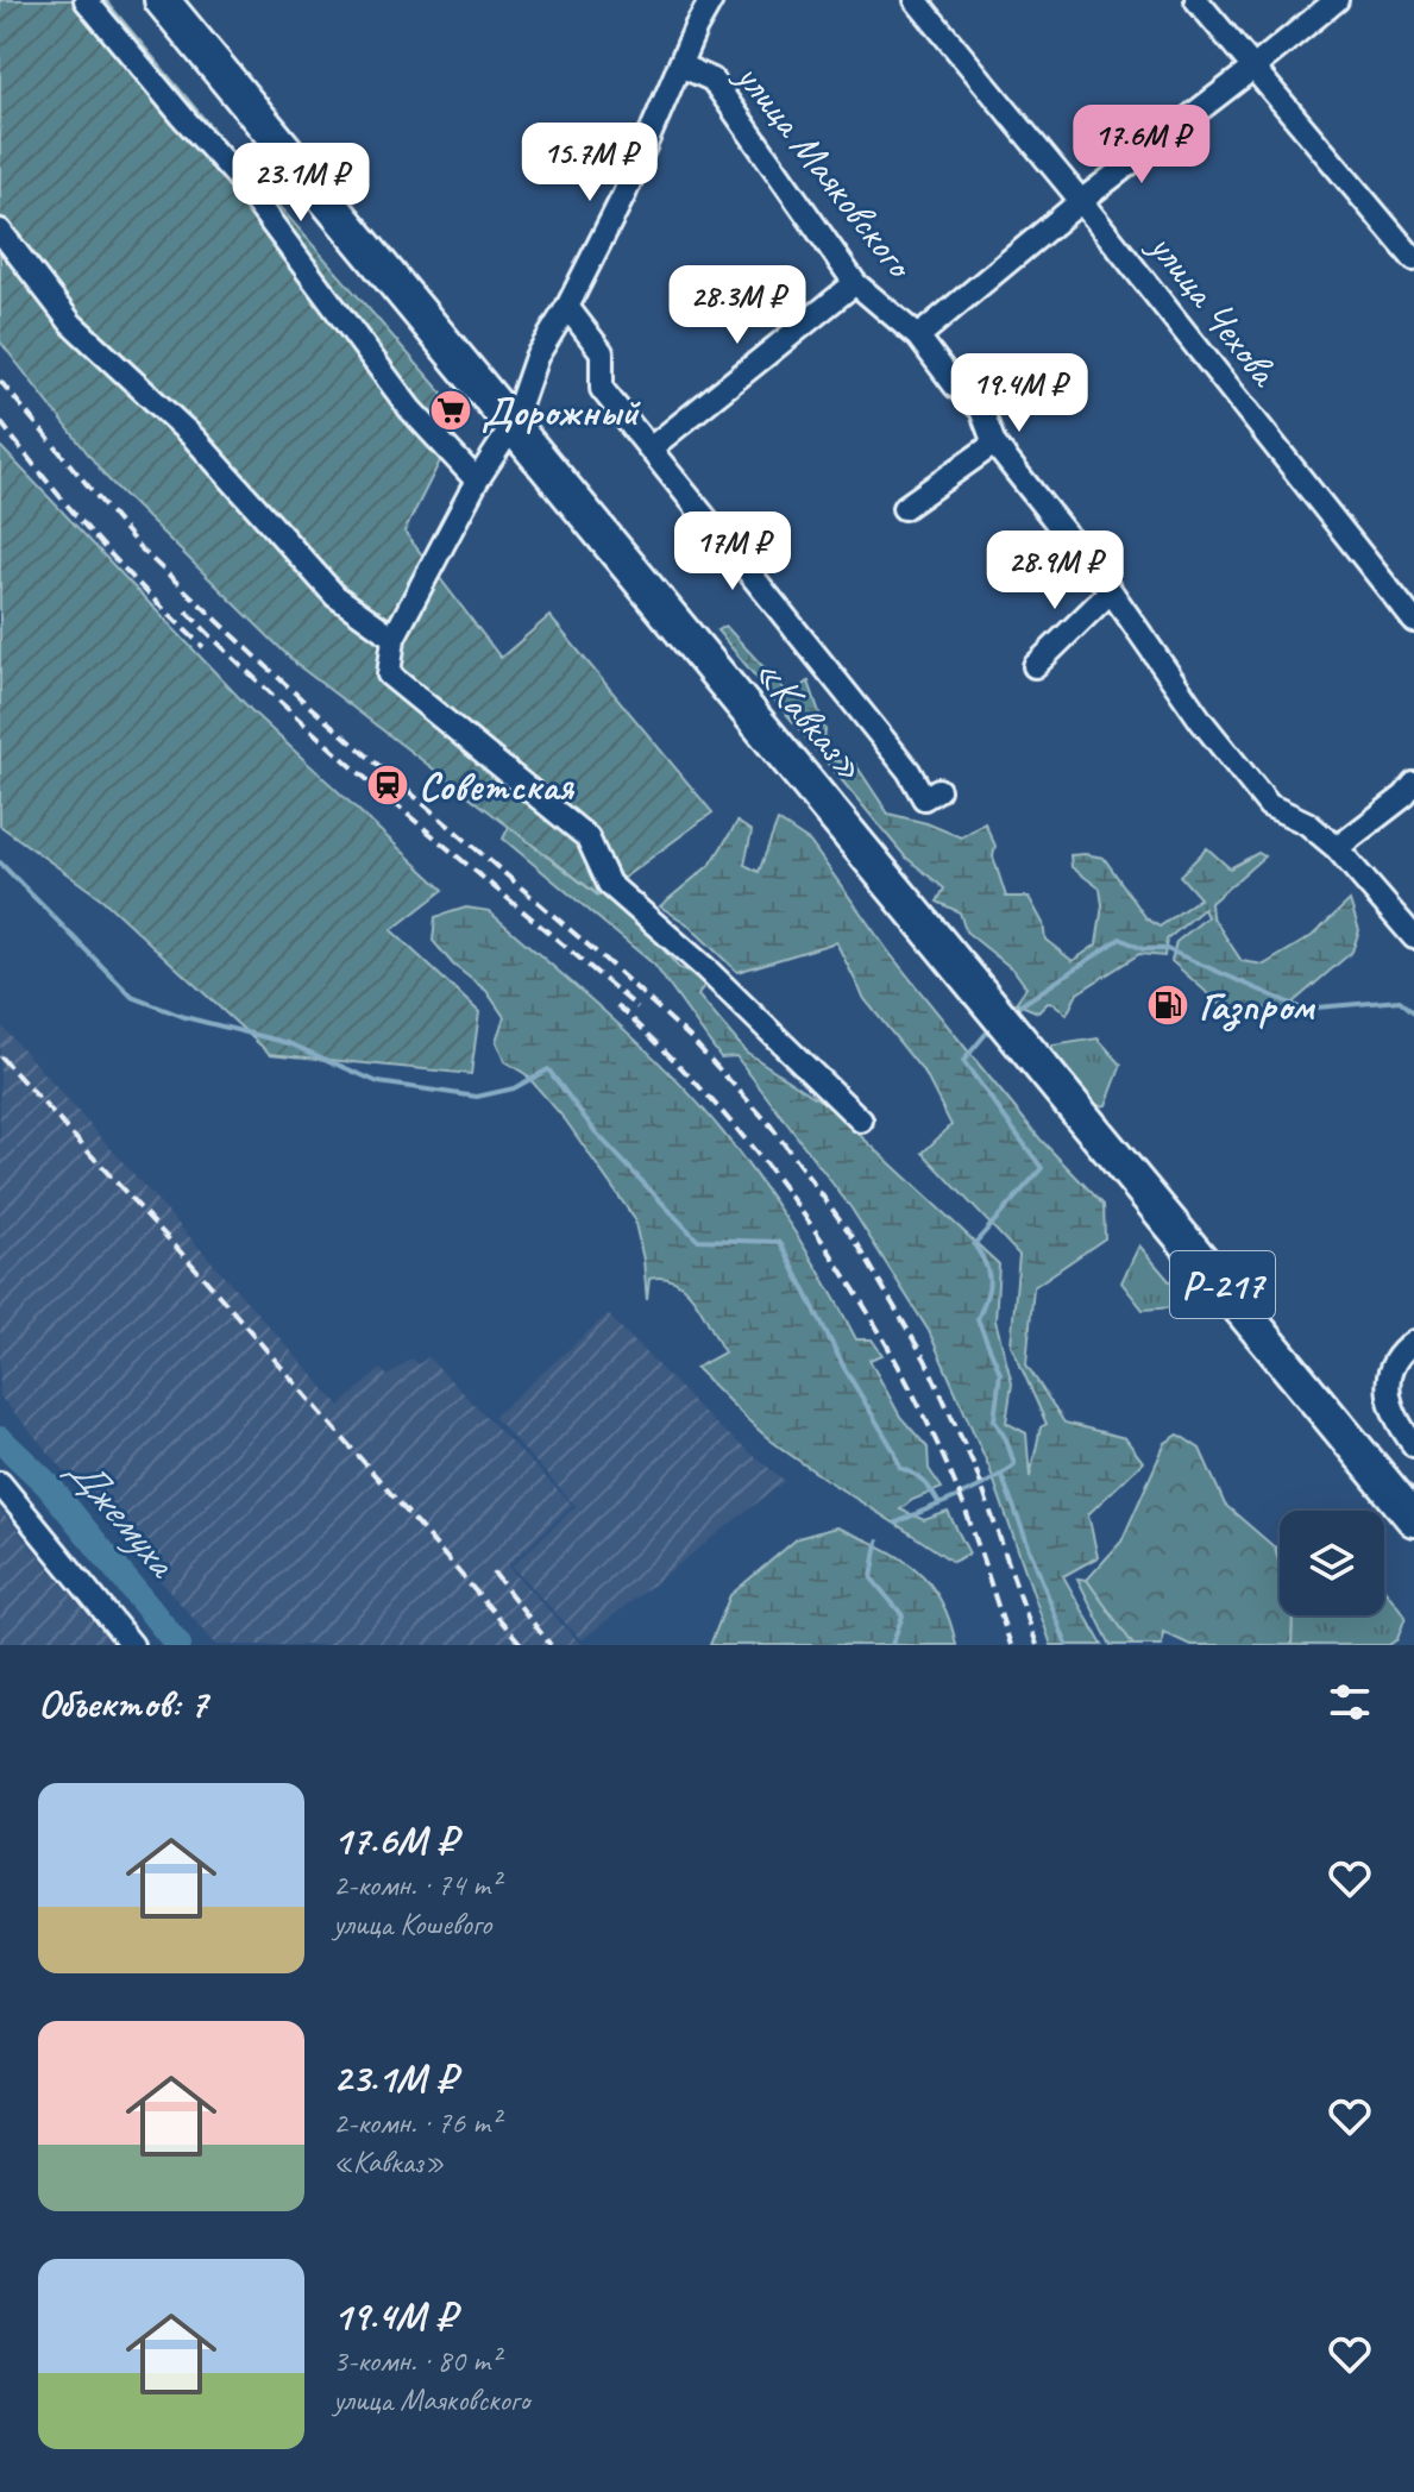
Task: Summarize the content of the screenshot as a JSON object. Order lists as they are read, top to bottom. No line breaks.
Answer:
{"streets":{"highway":["«Кавказ»","Р-217"],"street":["улица Маяковского","улица Чехова"]},"water":["Джемуха"],"places":{"supermarket":["Дорожный"],"station":["Советская"],"fuel station":["Газпром"]},"page":{"price":["17.6M ₽","15.7M ₽","23.1M ₽","28.3M ₽","19.4M ₽","17M ₽","28.9M ₽"],"heading":"Объектов: 7","list":[{"name":"17.6M ₽","note":"2-комн. · 74 m² · улица Кошевого"},{"name":"23.1M ₽","note":"2-комн. · 76 m² · «Кавказ»"},{"name":"19.4M ₽","note":"3-комн. · 80 m² · улица Маяковского"}]}}
